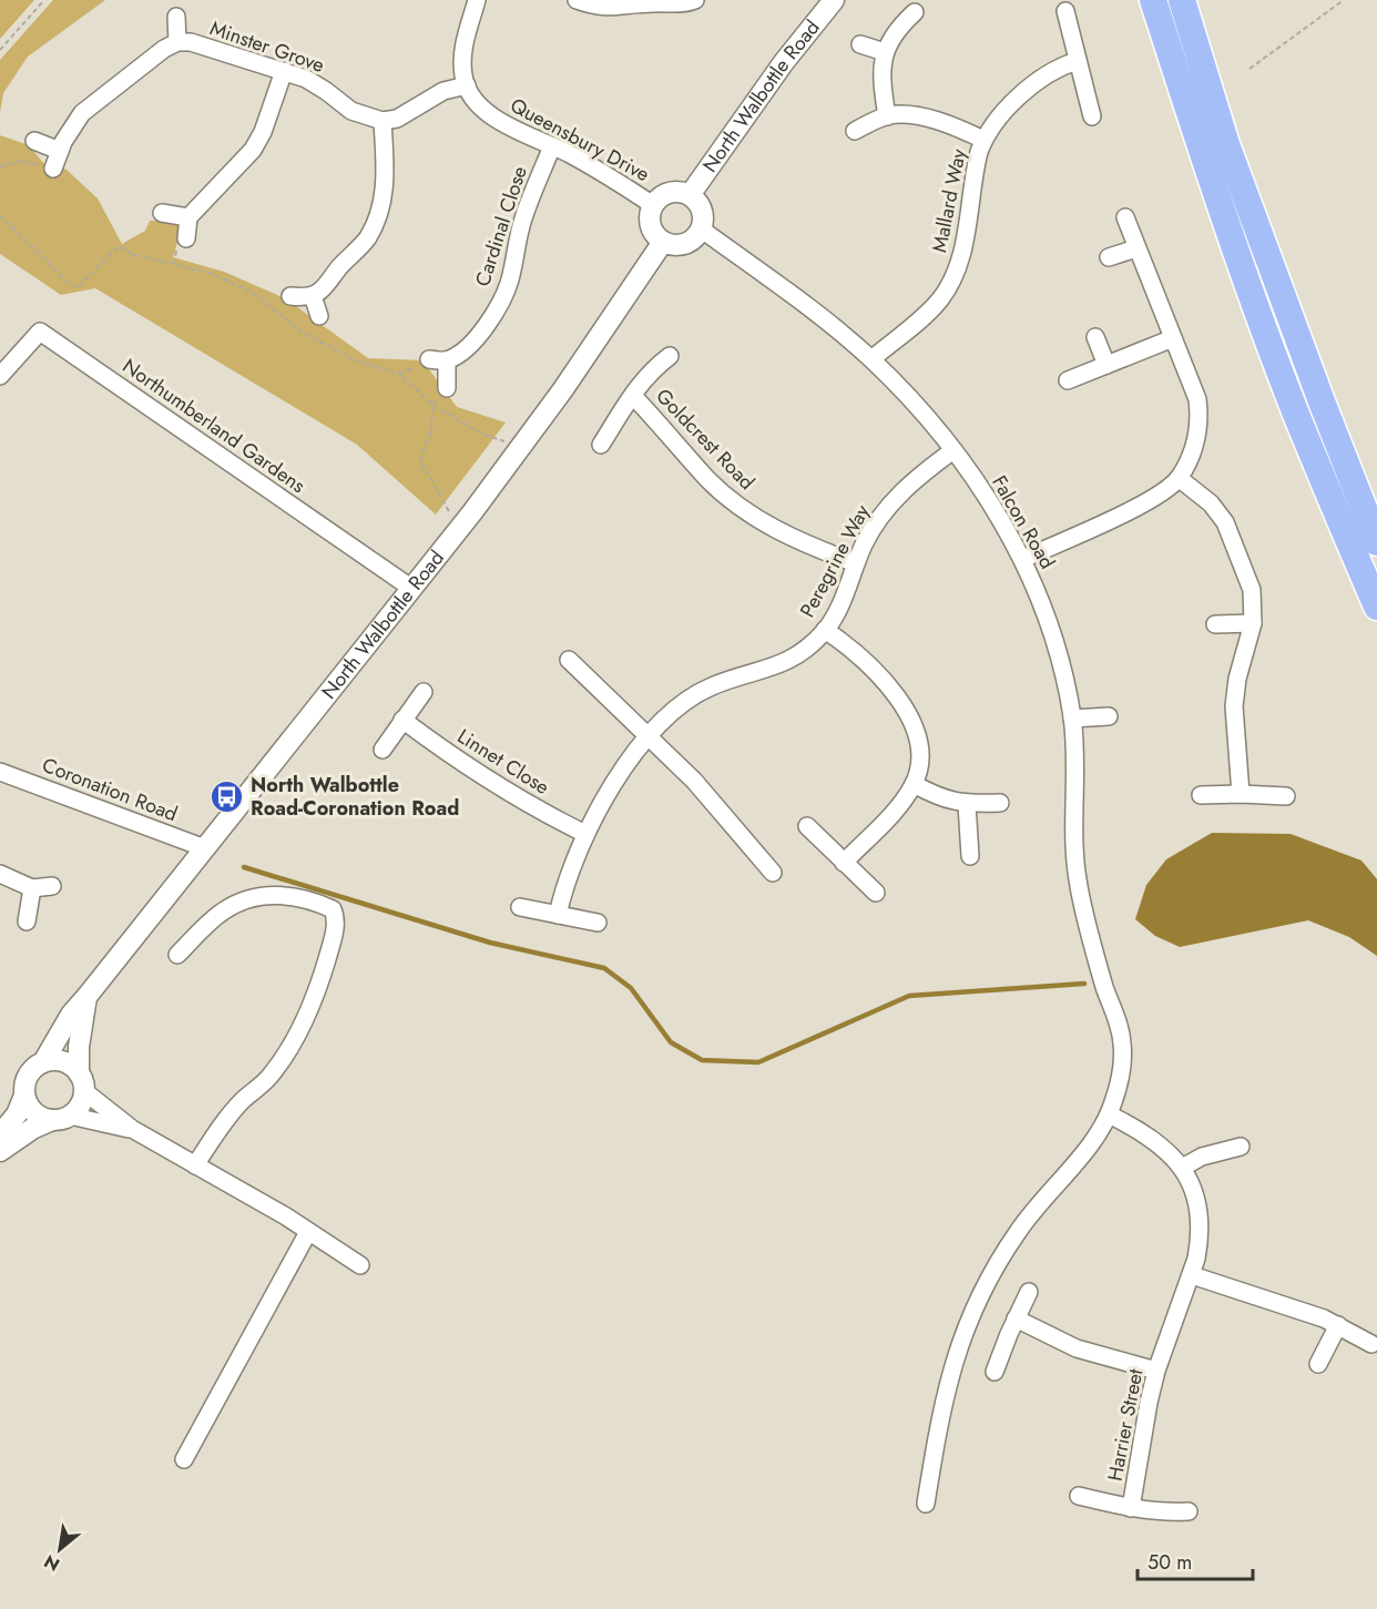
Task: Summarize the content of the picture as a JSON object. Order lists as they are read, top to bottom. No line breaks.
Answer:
{"streets":{"street":["Minster Grove","North Walbottle Road","Queensbury Drive","Mallard Way","Cardinal Close","Northumberland Gardens","Goldcrest Road","Falcon Road","Peregrine Way","Linnet Close","Coronation Road","Harrier Street"]},"crossings":[["North Walbottle Road","Queensbury Drive"],["North Walbottle Road","Northumberland Gardens"],["North Walbottle Road","Falcon Road"],["North Walbottle Road","Coronation Road"],["Queensbury Drive","Cardinal Close"],["Queensbury Drive","Falcon Road"],["Mallard Way","Falcon Road"],["Goldcrest Road","Peregrine Way"],["Falcon Road","Peregrine Way"],["Falcon Road","Harrier Street"],["Peregrine Way","Linnet Close"]],"places":{"bus stop":["North Walbottle Road-Coronation Road"]},"scale_bar":"50 m","north":"bottom left"}
